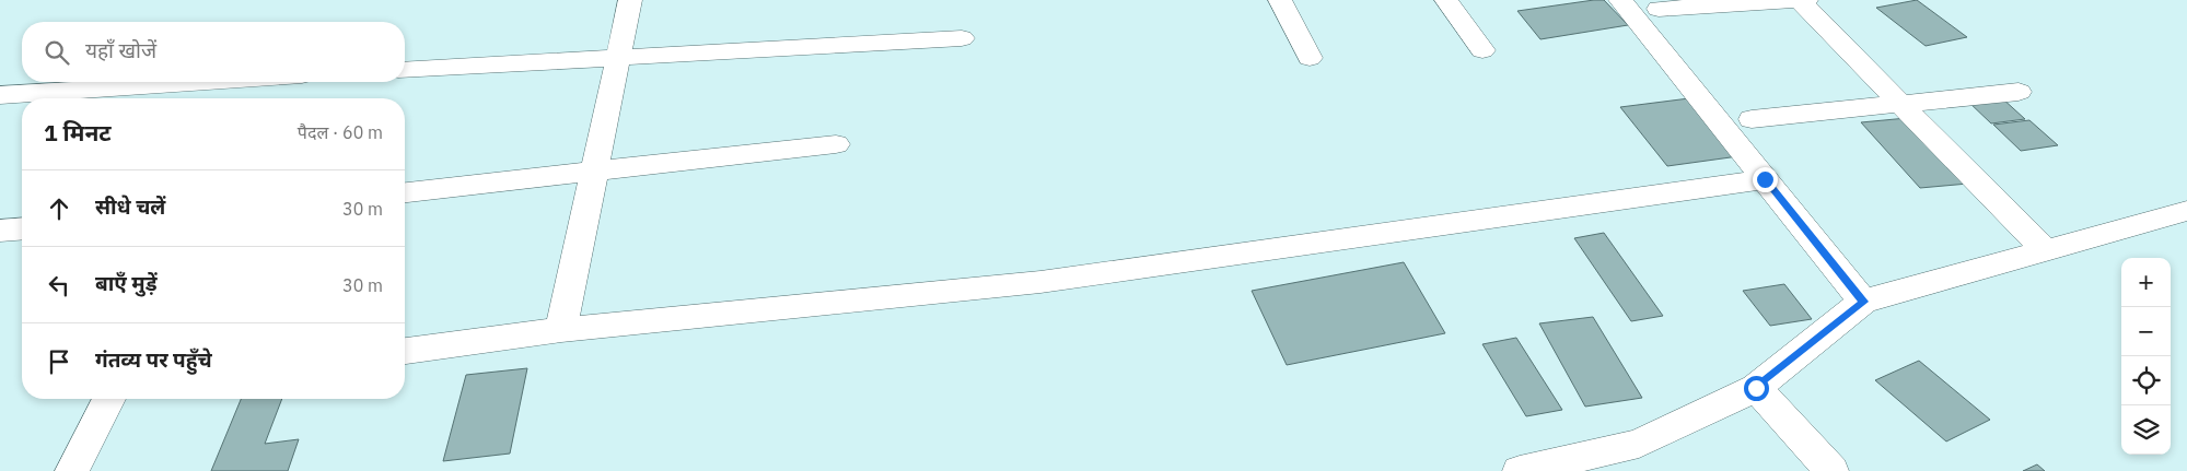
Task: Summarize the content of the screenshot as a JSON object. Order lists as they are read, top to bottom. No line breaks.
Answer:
{"page":{"search":"यहाँ खोजें","heading":["1 मिनट","पैदल · 60 m"],"list":[["सीधे चलें","30 m"],["बाएँ मुड़ें","30 m"],"गंतव्य पर पहुँचे"],"map_buttons":["+","−"]}}
